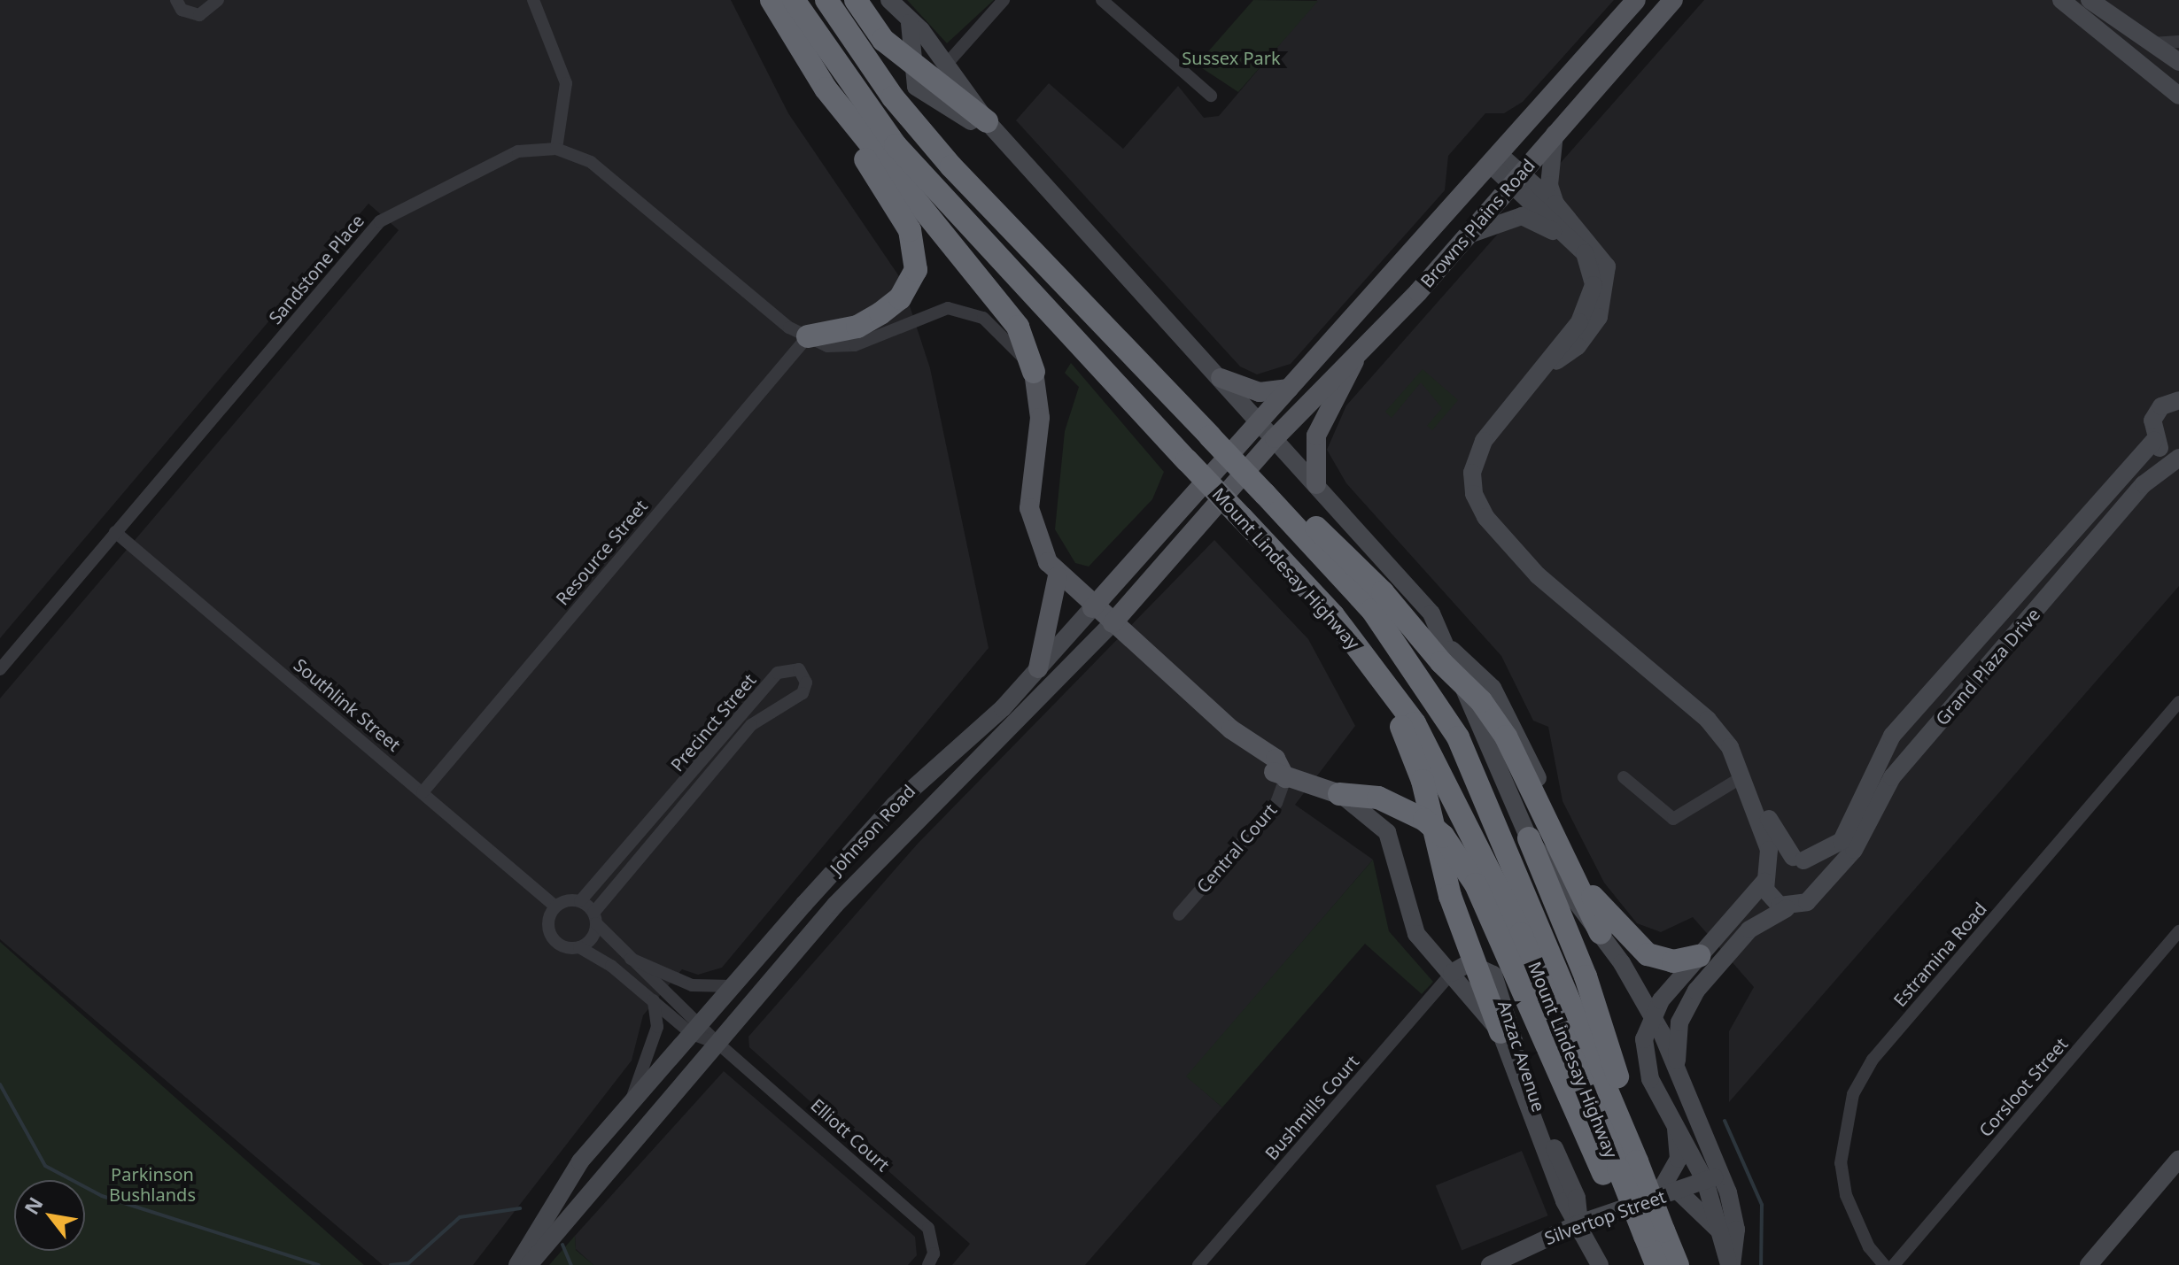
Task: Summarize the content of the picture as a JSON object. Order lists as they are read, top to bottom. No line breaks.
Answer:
{"streets":{"highway":["Mount Lindesay Highway"],"main road":["Browns Plains Road","Grand Plaza Drive","Johnson Road","Anzac Avenue","Silvertop Street"],"street":["Sandstone Place","Resource Street","Southlink Street","Precinct Street","Central Court","Estramina Road","Corsloot Street","Bushmills Court","Elliott Court"]},"crossings":[["Browns Plains Road","Johnson Road"],["Sandstone Place","Resource Street"],["Sandstone Place","Southlink Street"],["Resource Street","Southlink Street"],["Southlink Street","Precinct Street"],["Johnson Road","Elliott Court"],["Central Court","Anzac Avenue"],["Anzac Avenue","Bushmills Court"],["Anzac Avenue","Silvertop Street"]],"parks":["Sussex Park","Parkinson Bushlands"],"north":"top left"}
